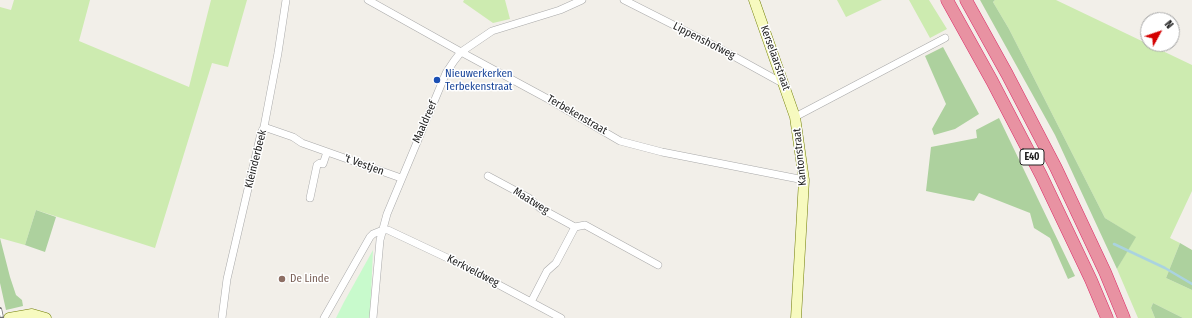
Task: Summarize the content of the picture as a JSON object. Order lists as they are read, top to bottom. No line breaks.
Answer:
{"streets":{"highway":["E40"],"street":["Lippenshofweg","Kerselaarstraat","Terbekenstraat","Maaldreef","Kantonstraat","Kleinderbeek","'t Vestjen","Maatweg","Kerkveldweg"]},"crossings":[["Lippenshofweg","Kerselaarstraat"],["Kerselaarstraat","Kantonstraat"],["Terbekenstraat","Maaldreef"],["Terbekenstraat","Kantonstraat"],["Maaldreef","'t Vestjen"],["Maaldreef","Kerkveldweg"],["Kleinderbeek","'t Vestjen"]],"places":["Nieuwerkerken Terbekenstraat","De Linde"],"north":"top right"}
